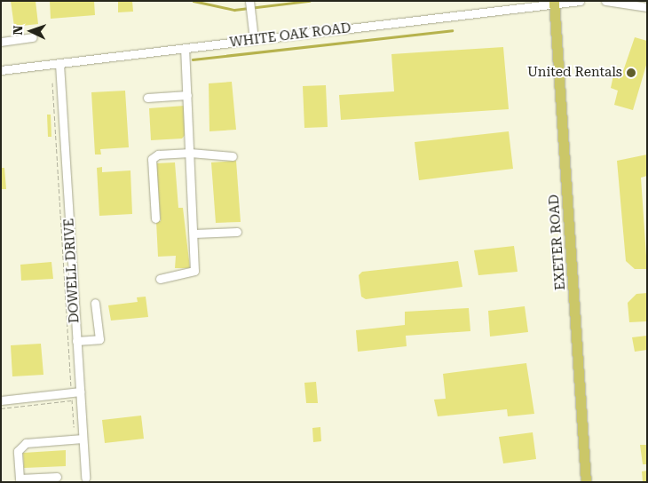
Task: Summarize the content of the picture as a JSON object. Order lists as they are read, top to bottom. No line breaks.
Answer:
{"streets":{"main road":["EXETER ROAD"],"street":["WHITE OAK ROAD","DOWELL DRIVE"]},"crossings":[["WHITE OAK ROAD","EXETER ROAD"],["WHITE OAK ROAD","DOWELL DRIVE"]],"places":["United Rentals"],"north":"left"}
